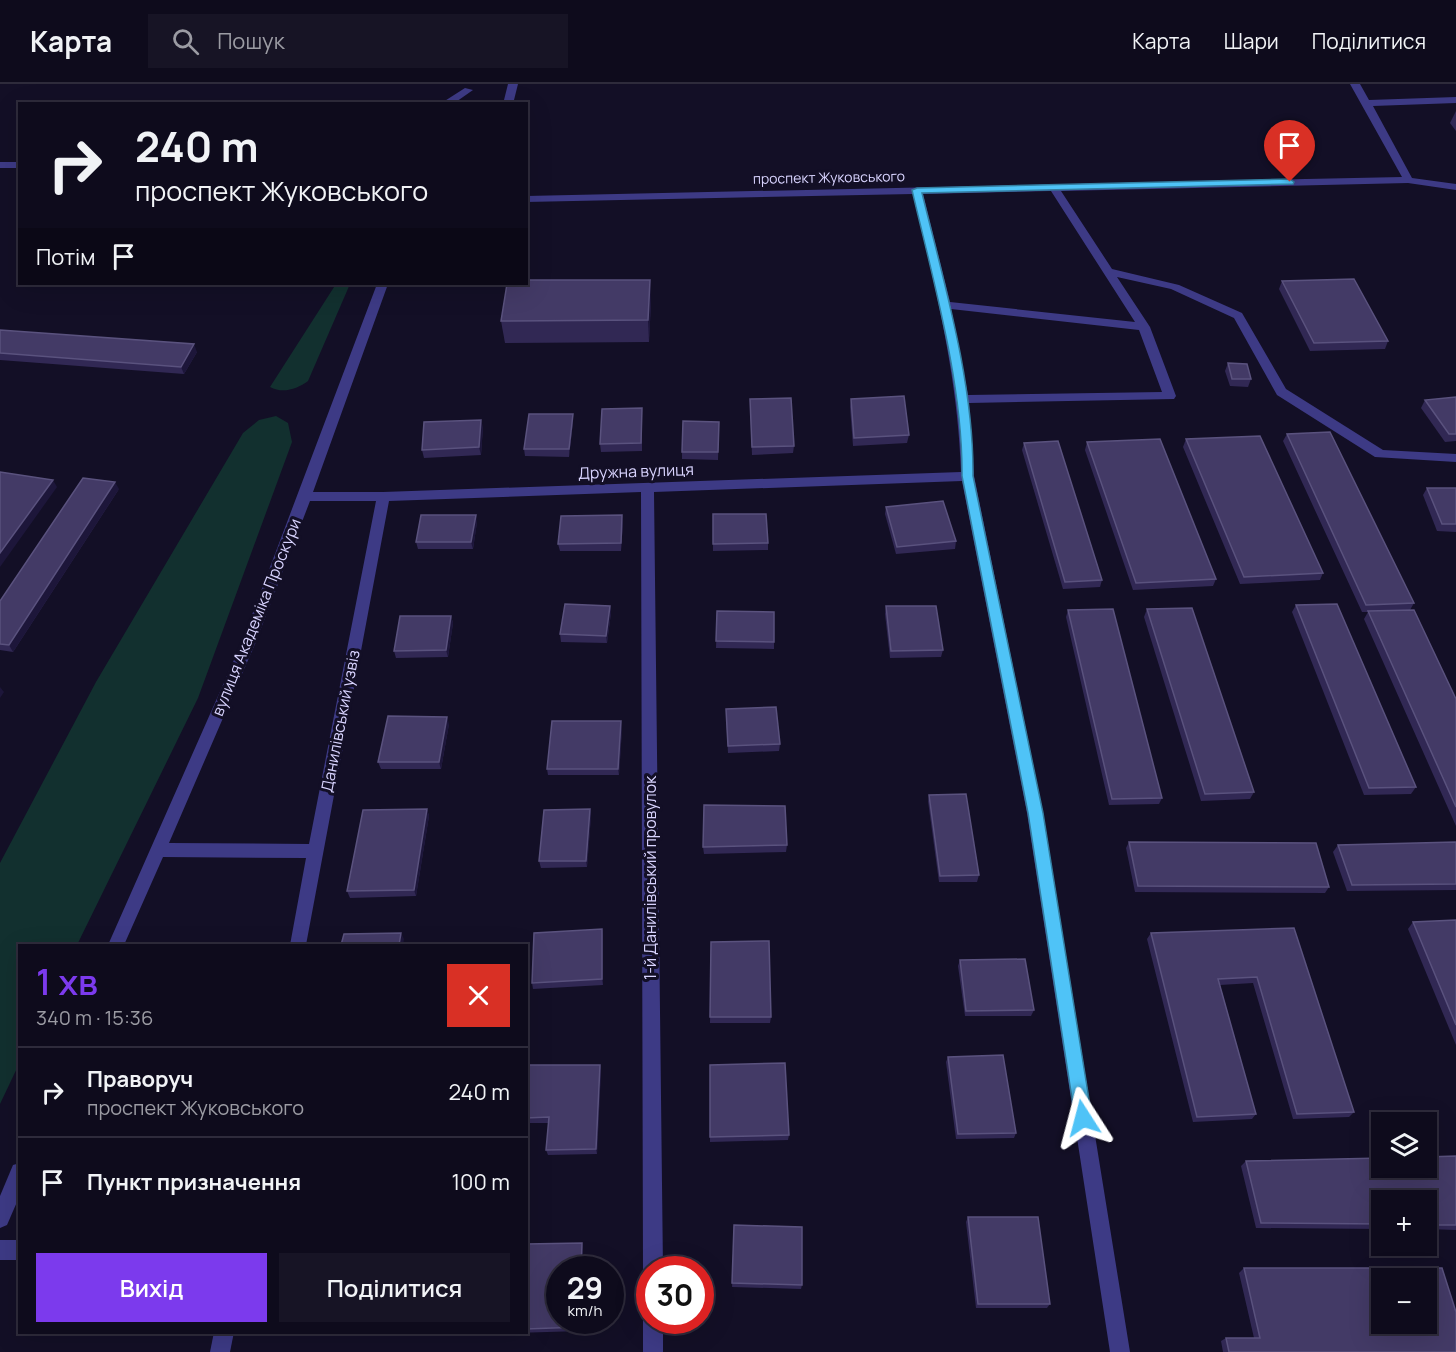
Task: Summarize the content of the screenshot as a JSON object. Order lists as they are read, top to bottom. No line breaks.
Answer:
{"streets":{"street":["проспект Жуковського","Дружна вулиця","вулиця Академіка Проскури","Данилівський узвіз","1-й Данилівський провулок"]},"crossings":[["Дружна вулиця","вулиця Академіка Проскури"],["Дружна вулиця","Данилівський узвіз"],["Дружна вулиця","1-й Данилівський провулок"]],"page":{"header":"Карта","search":"Пошук","nav":["Карта","Шари","Поділитися"],"turn":["240 m","проспект Жуковського"],"then":"Потім","heading":["1 хв","340 m · 15:36"],"list":[{"name":"Праворуч","note":"проспект Жуковського","value":"240 m"},{"name":"Пункт призначення","value":"100 m"}],"map_buttons":["+","−"],"buttons":["Вихід","Поділитися"],"speed":"29 km/h","limit":"30"}}
